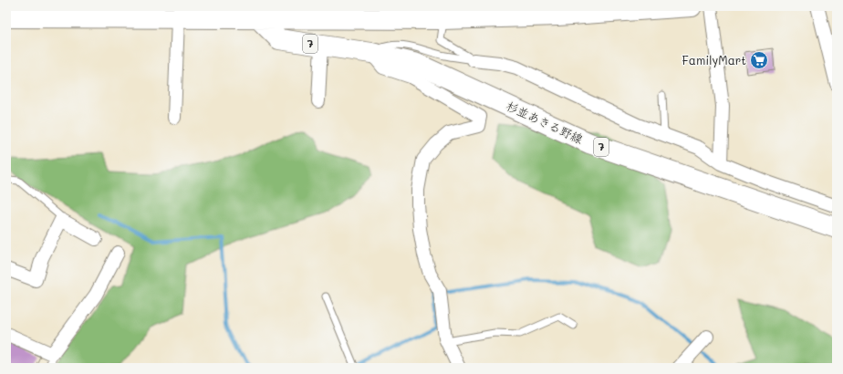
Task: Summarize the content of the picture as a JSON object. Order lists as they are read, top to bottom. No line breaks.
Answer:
{"streets":{"main road":["7","杉並あきる野線"]},"crossings":[["7","杉並あきる野線"]],"places":{"supermarket":["FamilyMart"]}}
